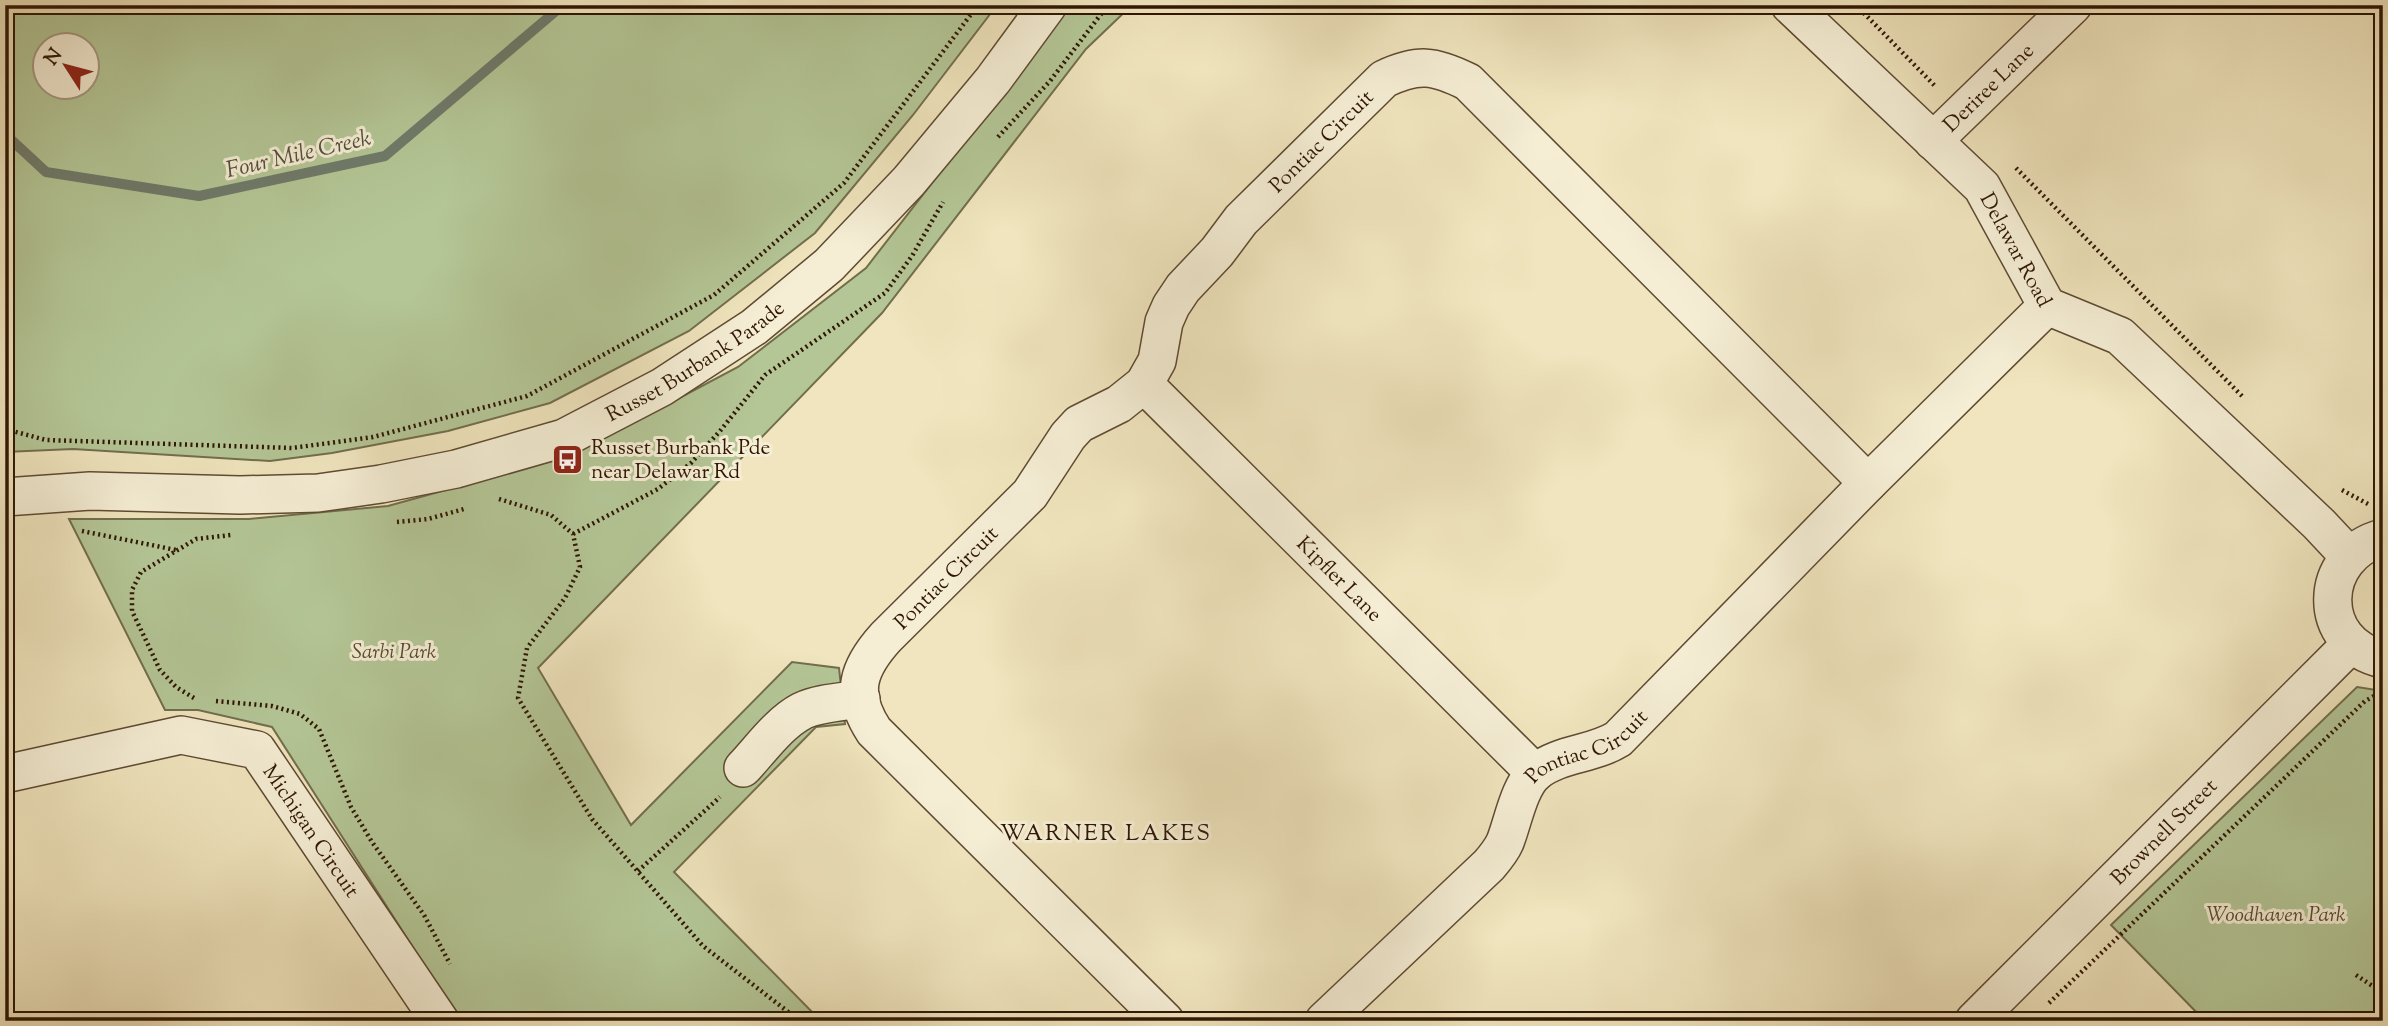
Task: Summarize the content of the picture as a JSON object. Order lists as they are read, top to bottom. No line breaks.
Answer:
{"streets":{"street":["Deriree Lane","Pontiac Circuit","Delawar Road","Russet Burbank Parade","Kipfler Lane","Michigan Circuit","Brownell Street"]},"crossings":[["Deriree Lane","Delawar Road"],["Pontiac Circuit","Delawar Road"],["Pontiac Circuit","Kipfler Lane"]],"districts":["WARNER LAKES"],"water":["Four Mile Creek"],"parks":["Sarbi Park","Woodhaven Park"],"places":{"bus stop":["Russet Burbank Pde near Delawar Rd"]},"north":"top left"}
